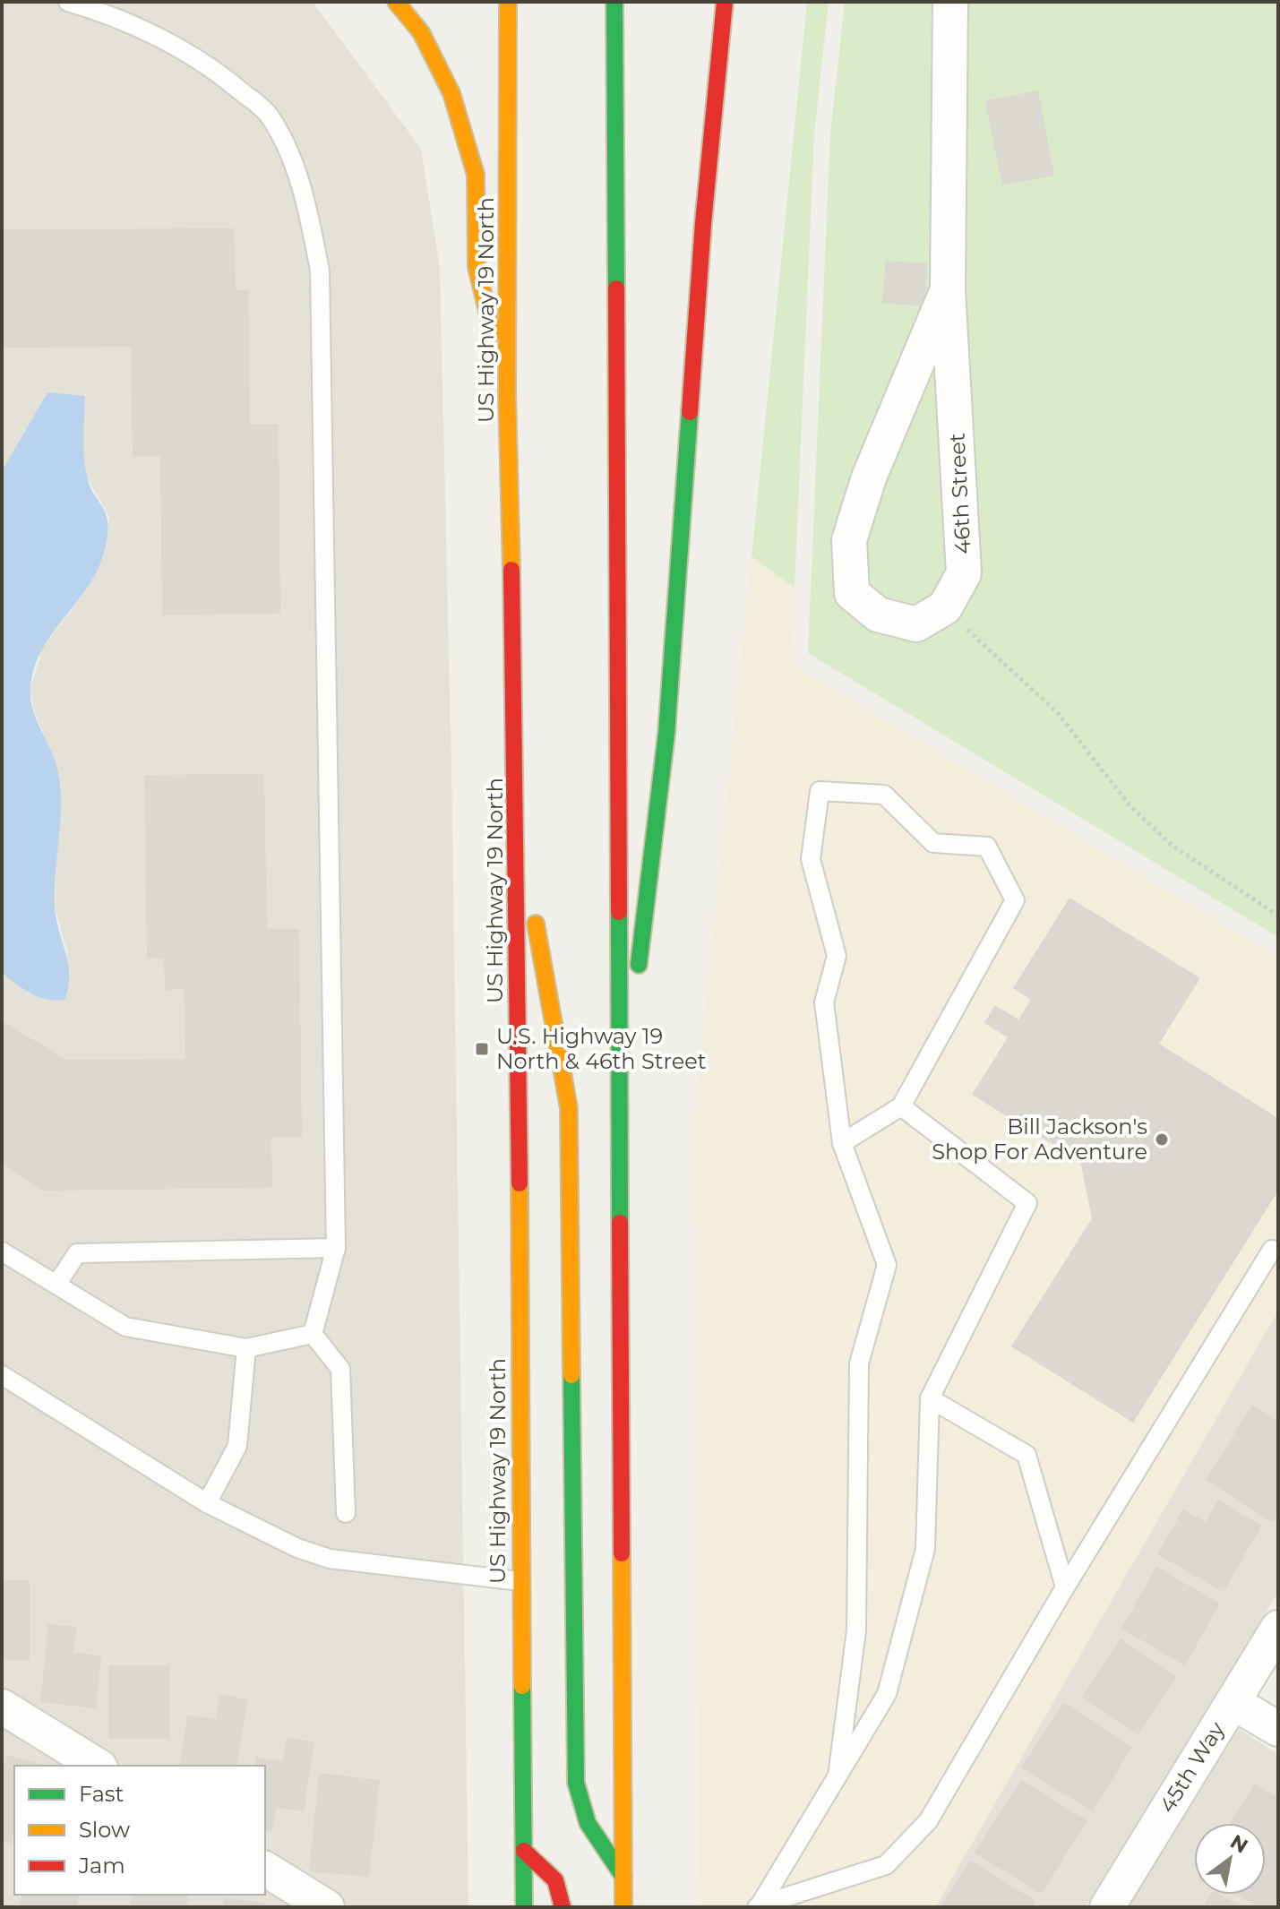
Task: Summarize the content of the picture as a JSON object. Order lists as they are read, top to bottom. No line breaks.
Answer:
{"streets":{"highway":["US Highway 19 North"],"street":["46th Street","45th Way"]},"places":{"transit":["U.S. Highway 19 North & 46th Street"],"other":["Bill Jackson's Shop For Adventure"]},"legend":["Fast","Slow","Jam"],"north":"top right"}
